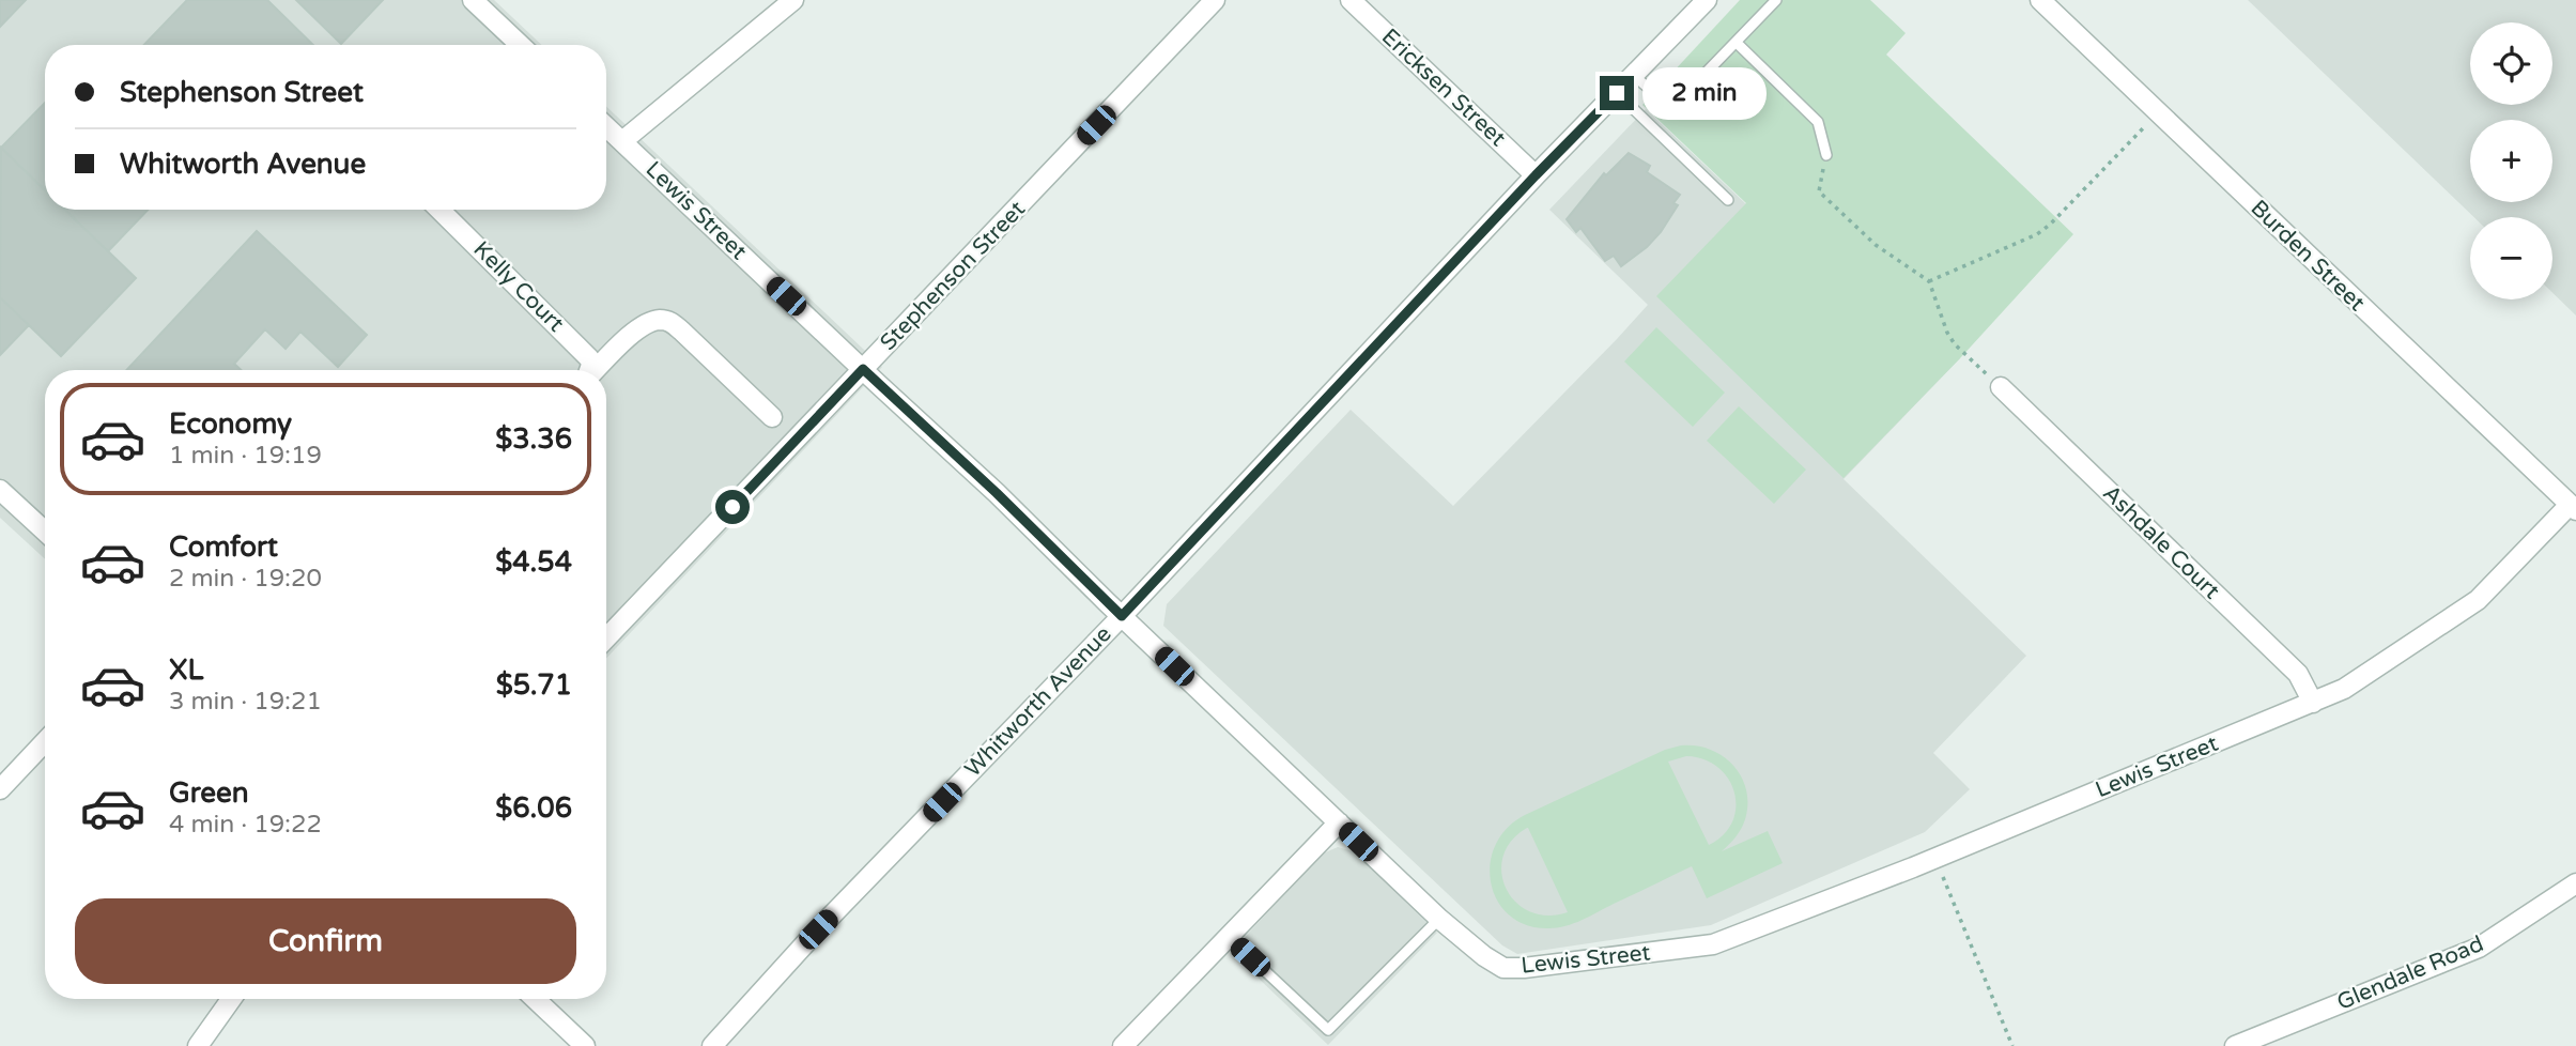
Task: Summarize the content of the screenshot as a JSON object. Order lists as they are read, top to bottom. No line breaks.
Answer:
{"streets":{"street":["Ericksen Street","Lewis Street","Burden Street","Stephenson Street","Kelly Court","Ashdale Court","Whitworth Avenue","Glendale Road"]},"crossings":[["Ericksen Street","Whitworth Avenue"],["Lewis Street","Burden Street"],["Lewis Street","Stephenson Street"],["Lewis Street","Ashdale Court"],["Lewis Street","Whitworth Avenue"]],"page":{"map_buttons":["+","−"],"banner":["Stephenson Street","Whitworth Avenue"],"bubble":"2 min","list":[{"name":"Economy","note":"1 min · 19:19","value":"$3.36"},{"name":"Comfort","note":"2 min · 19:20","value":"$4.54"},{"name":"XL","note":"3 min · 19:21","value":"$5.71"},{"name":"Green","note":"4 min · 19:22","value":"$6.06"}],"buttons":"Confirm"}}
